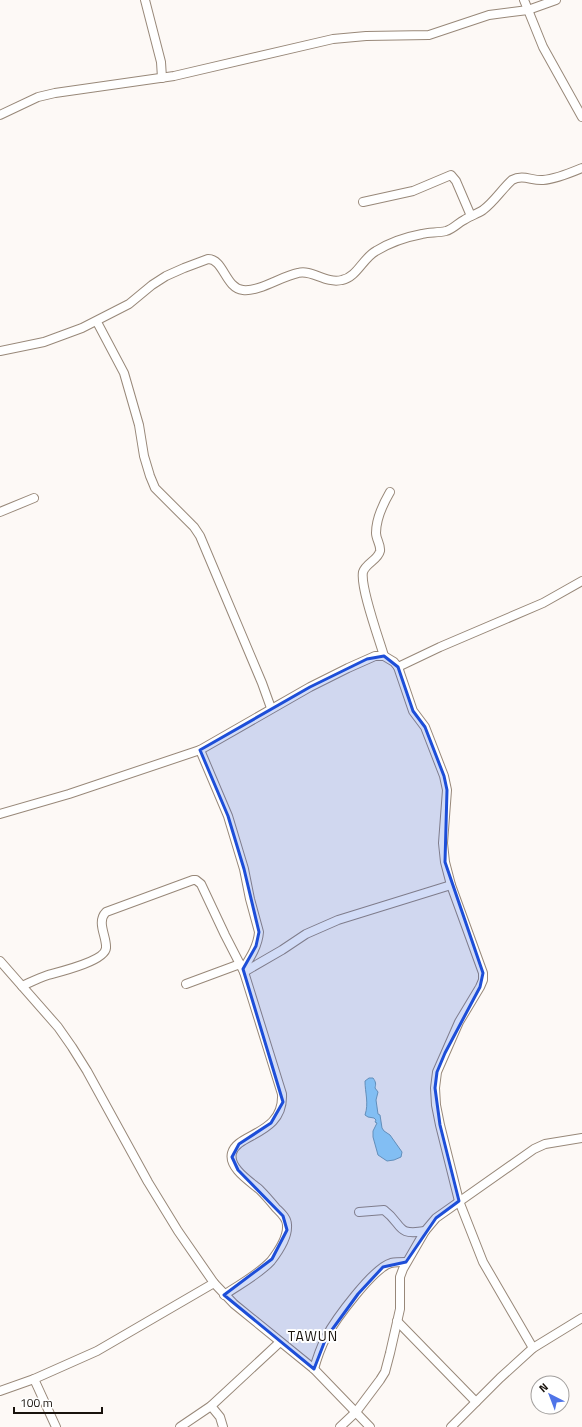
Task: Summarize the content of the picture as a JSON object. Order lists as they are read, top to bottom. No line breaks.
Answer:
{"districts":["TAWUN"],"scale_bar":"100 m","north":"top left"}
